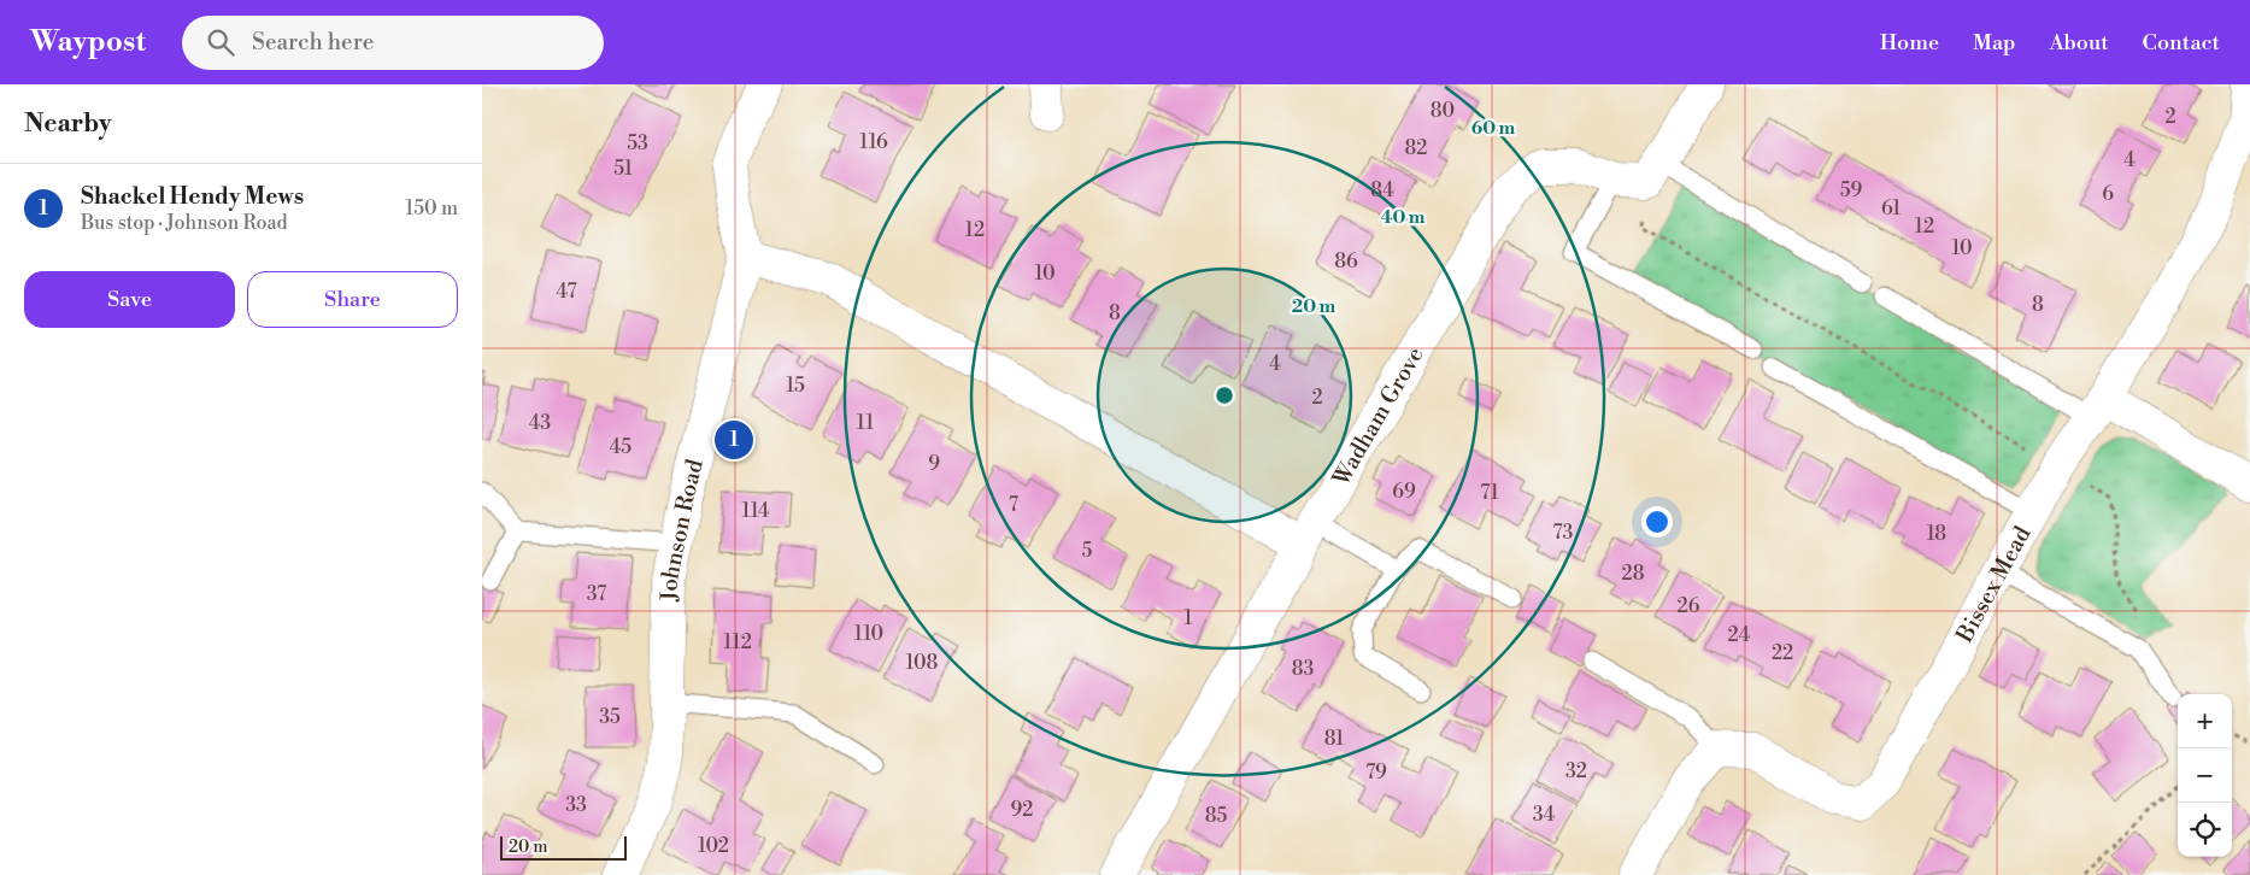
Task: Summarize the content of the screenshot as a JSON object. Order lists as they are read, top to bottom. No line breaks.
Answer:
{"streets":{"street":["Wadham Grove","Johnson Road","Bissex Mead"]},"house_numbers":["80","2","116","53","82","4","51","84","59","6","61","12","12","10","86","10","47","8","8","4","15","2","43","11","45","9","69","71","7","114","73","18","5","28","37","26","1","110","24","112","22","108","83","35","81","32","79","33","92","34","85","102"],"scale_bar":"20 m","page":{"header":"Waypost","search":"Search here","nav":["Home","Map","About","Contact"],"heading":"Nearby","list":[{"mark":"1","name":"Shackel Hendy Mews","note":"Bus stop · Johnson Road","value":"150 m"}],"buttons":["Save","Share"],"pins":"1","map_buttons":["+","−"],"scale":"20 m"},"rings":["60 m","40 m","20 m"]}
